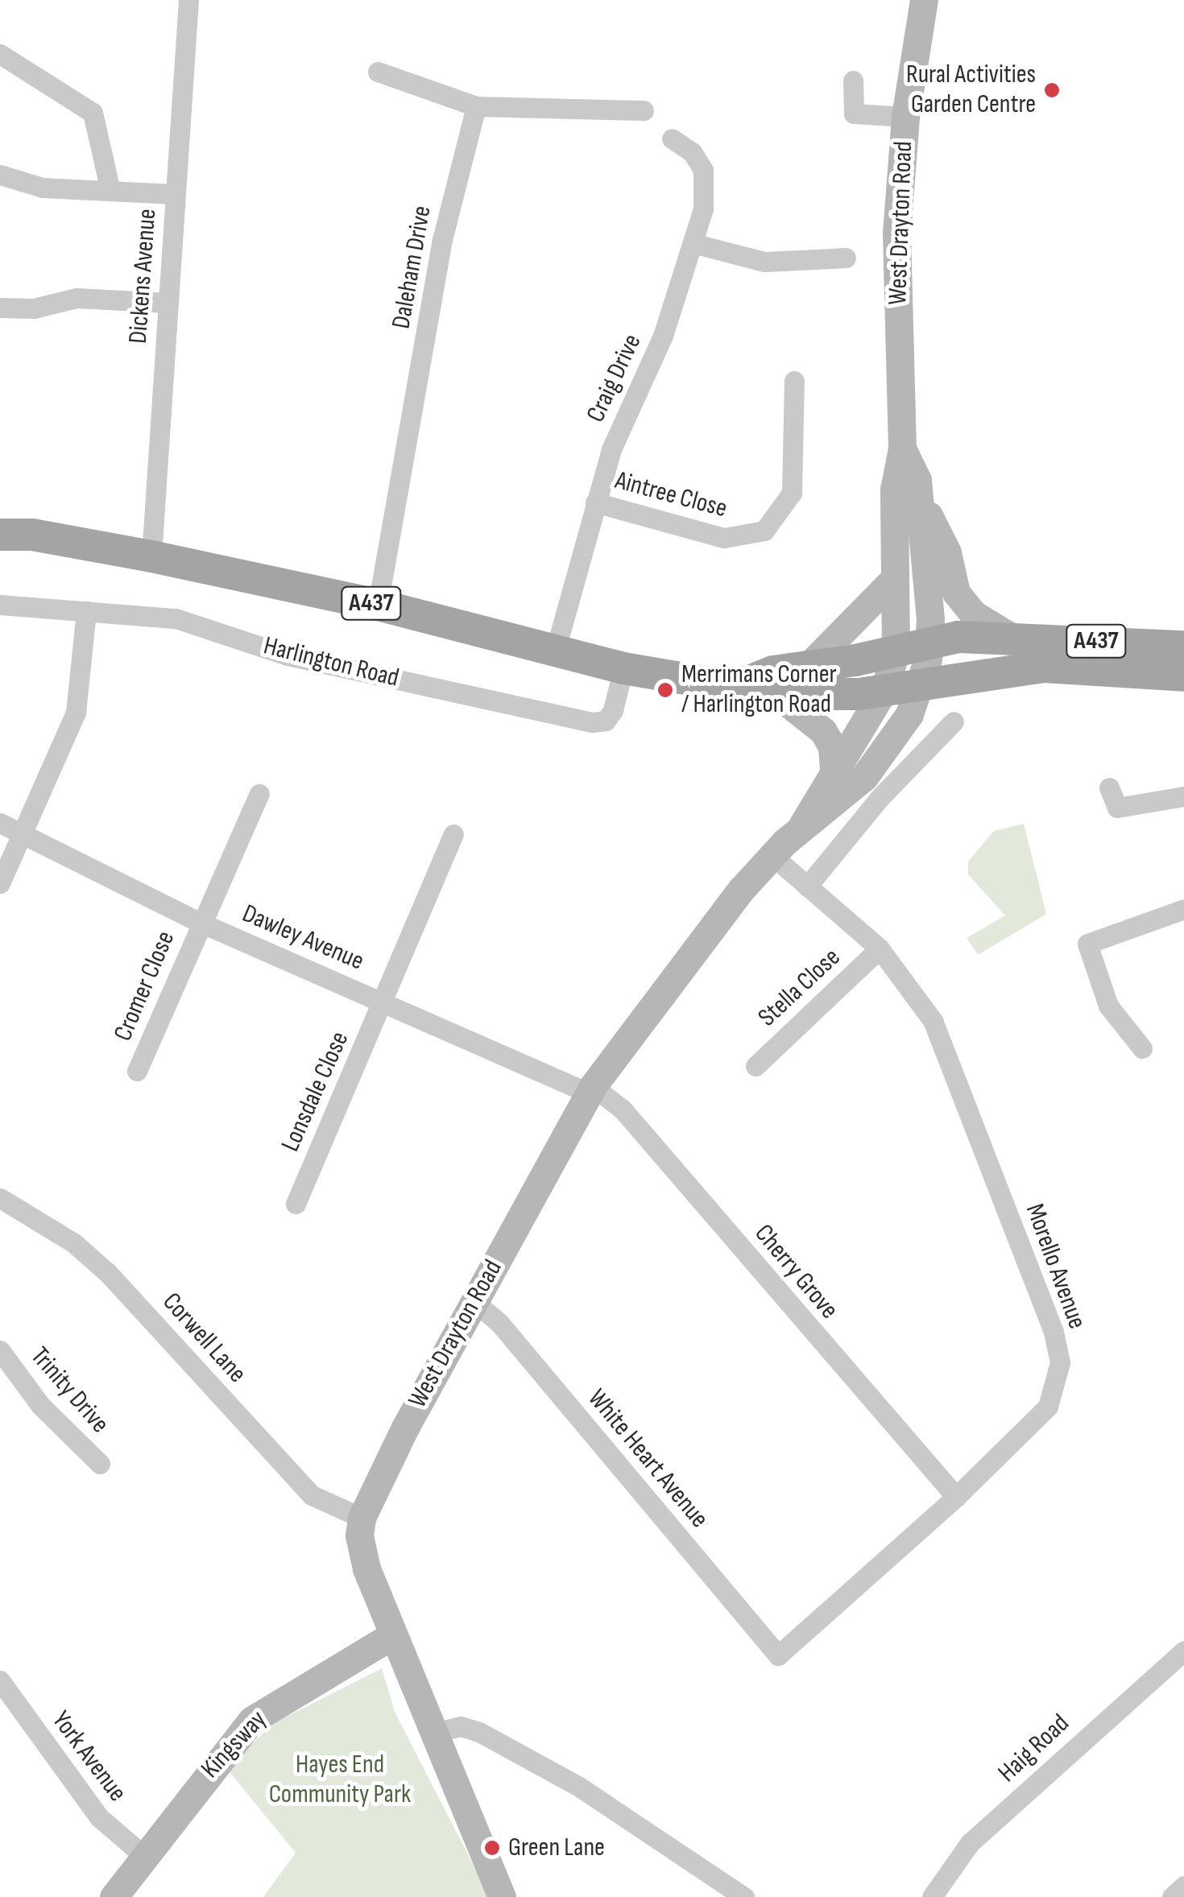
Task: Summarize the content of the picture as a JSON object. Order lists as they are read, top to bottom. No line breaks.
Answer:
{"streets":{"main road":["West Drayton Road","A437","Kingsway"],"street":["Daleham Drive","Dickens Avenue","Craig Drive","Aintree Close","Harlington Road","Dawley Avenue","Cromer Close","Stella Close","Lonsdale Close","Morello Avenue","Cherry Grove","Corwell Lane","Trinity Drive","White Heart Avenue","Haig Road","York Avenue"]},"crossings":[["West Drayton Road","A437"],["West Drayton Road","Dawley Avenue"],["West Drayton Road","Morello Avenue"],["West Drayton Road","Cherry Grove"],["West Drayton Road","Corwell Lane"],["West Drayton Road","White Heart Avenue"],["West Drayton Road","Kingsway"],["Daleham Drive","A437"],["Dickens Avenue","A437"],["Craig Drive","Aintree Close"],["Craig Drive","A437"],["A437","Harlington Road"],["Dawley Avenue","Cromer Close"],["Dawley Avenue","Lonsdale Close"],["Dawley Avenue","Cherry Grove"],["Stella Close","Morello Avenue"],["Morello Avenue","Cherry Grove"],["Morello Avenue","White Heart Avenue"],["Kingsway","York Avenue"]],"parks":["Hayes End Community Park"],"places":["Rural Activities Garden Centre","Merrimans Corner / Harlington Road","Green Lane"]}
